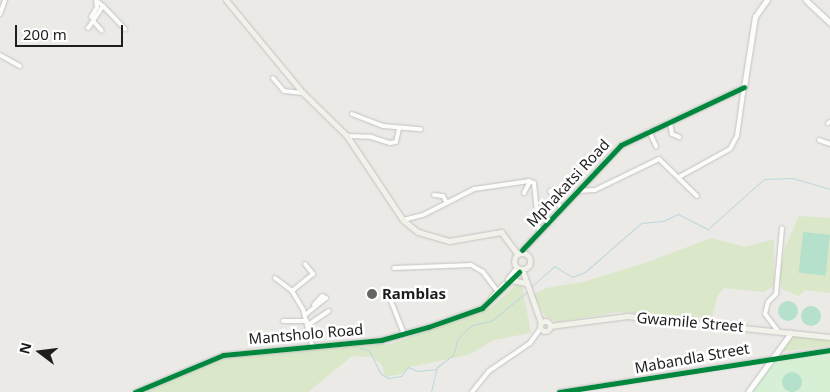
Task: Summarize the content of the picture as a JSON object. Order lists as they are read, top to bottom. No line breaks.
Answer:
{"streets":{"main road":["Gwamile Street"],"street":["Mphakatsi Road","Mantsholo Road","Mabandla Street"]},"places":["Ramblas"],"scale_bar":"200 m","north":"left"}
